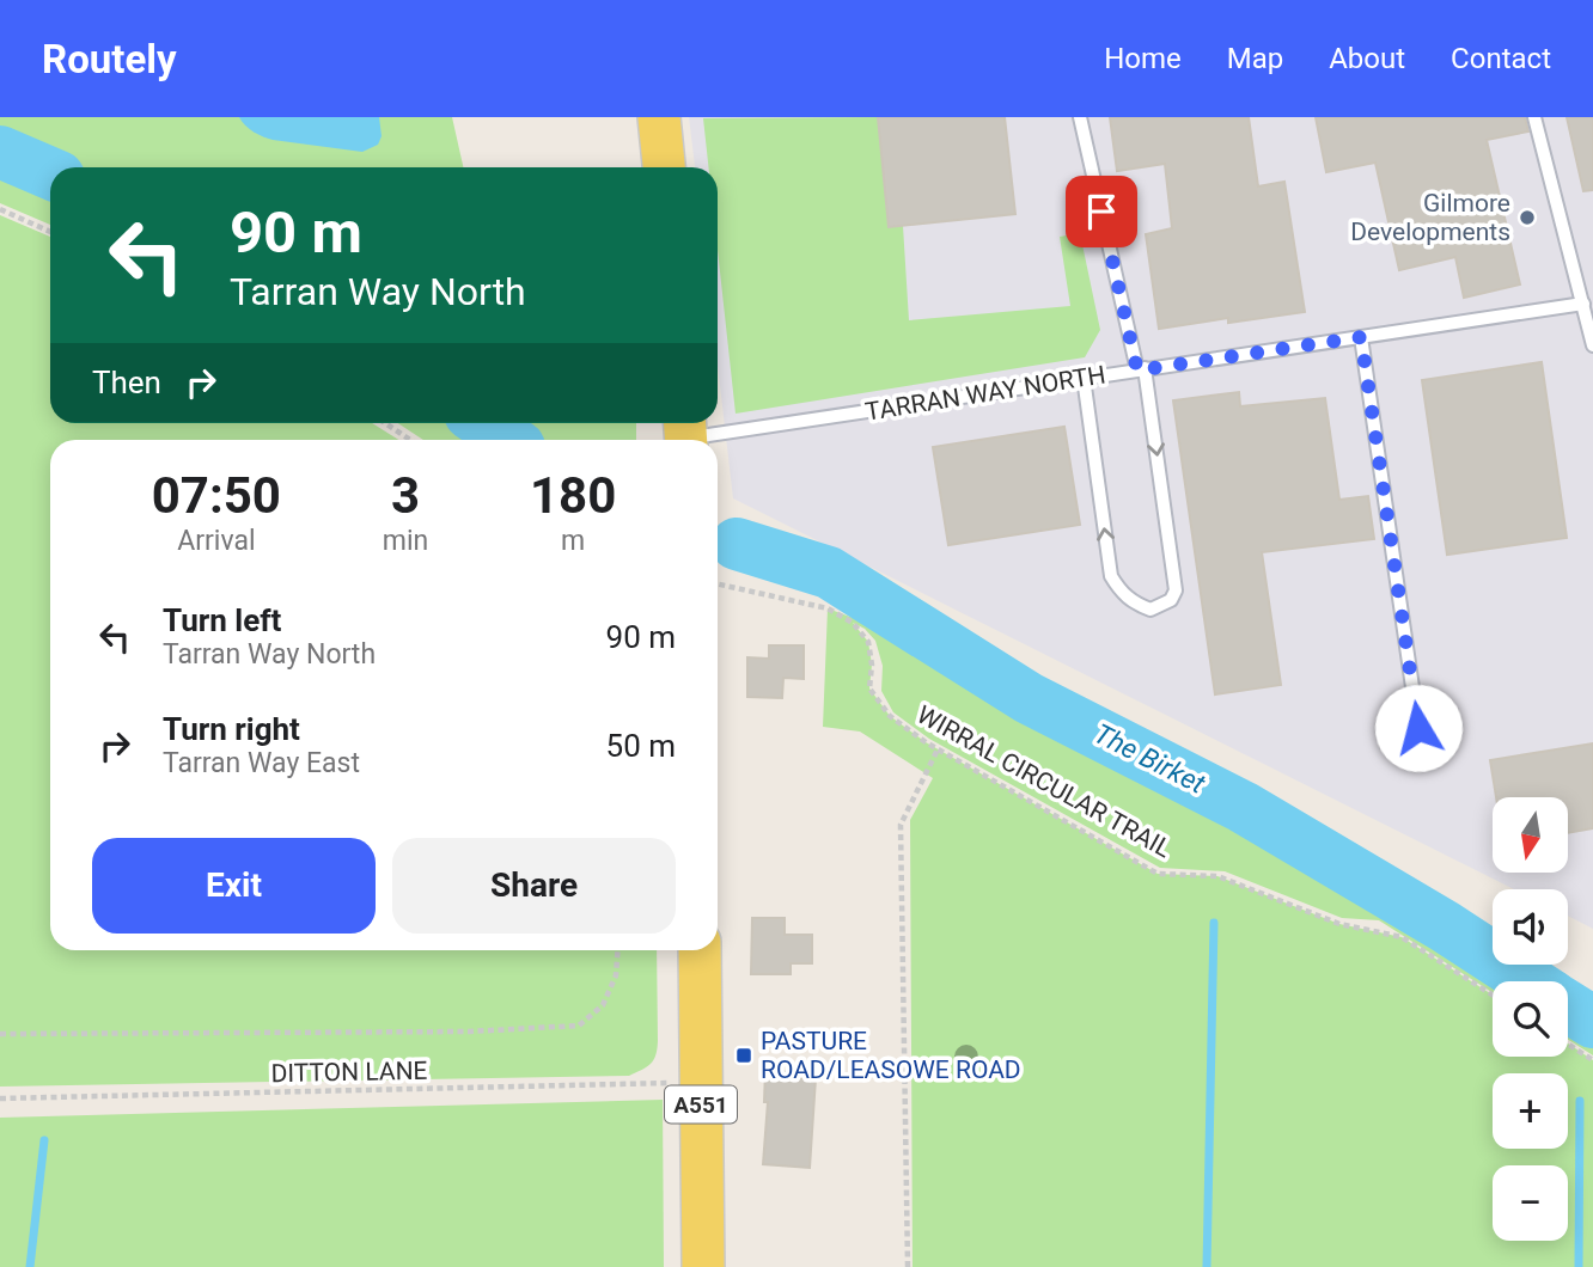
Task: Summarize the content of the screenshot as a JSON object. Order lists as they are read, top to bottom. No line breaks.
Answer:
{"streets":{"main road":["A551"],"lane":["TARRAN WAY NORTH"],"path":["WIRRAL CIRCULAR TRAIL","DITTON LANE"]},"crossings":[["DITTON LANE","A551"]],"water":["The Birket"],"places":{"other":["Gilmore Developments"],"transit":["PASTURE ROAD/LEASOWE ROAD"]},"north":"bottom","page":{"header":"Routely","nav":["Home","Map","About","Contact"],"turn":["90 m","Tarran Way North"],"then":"Then","eta":["07:50","Arrival","3","min","180","m"],"list":[{"name":"Turn left","note":"Tarran Way North","value":"90 m"},{"name":"Turn right","note":"Tarran Way East","value":"50 m"}],"map_buttons":["+","−"],"buttons":["Exit","Share"]}}
